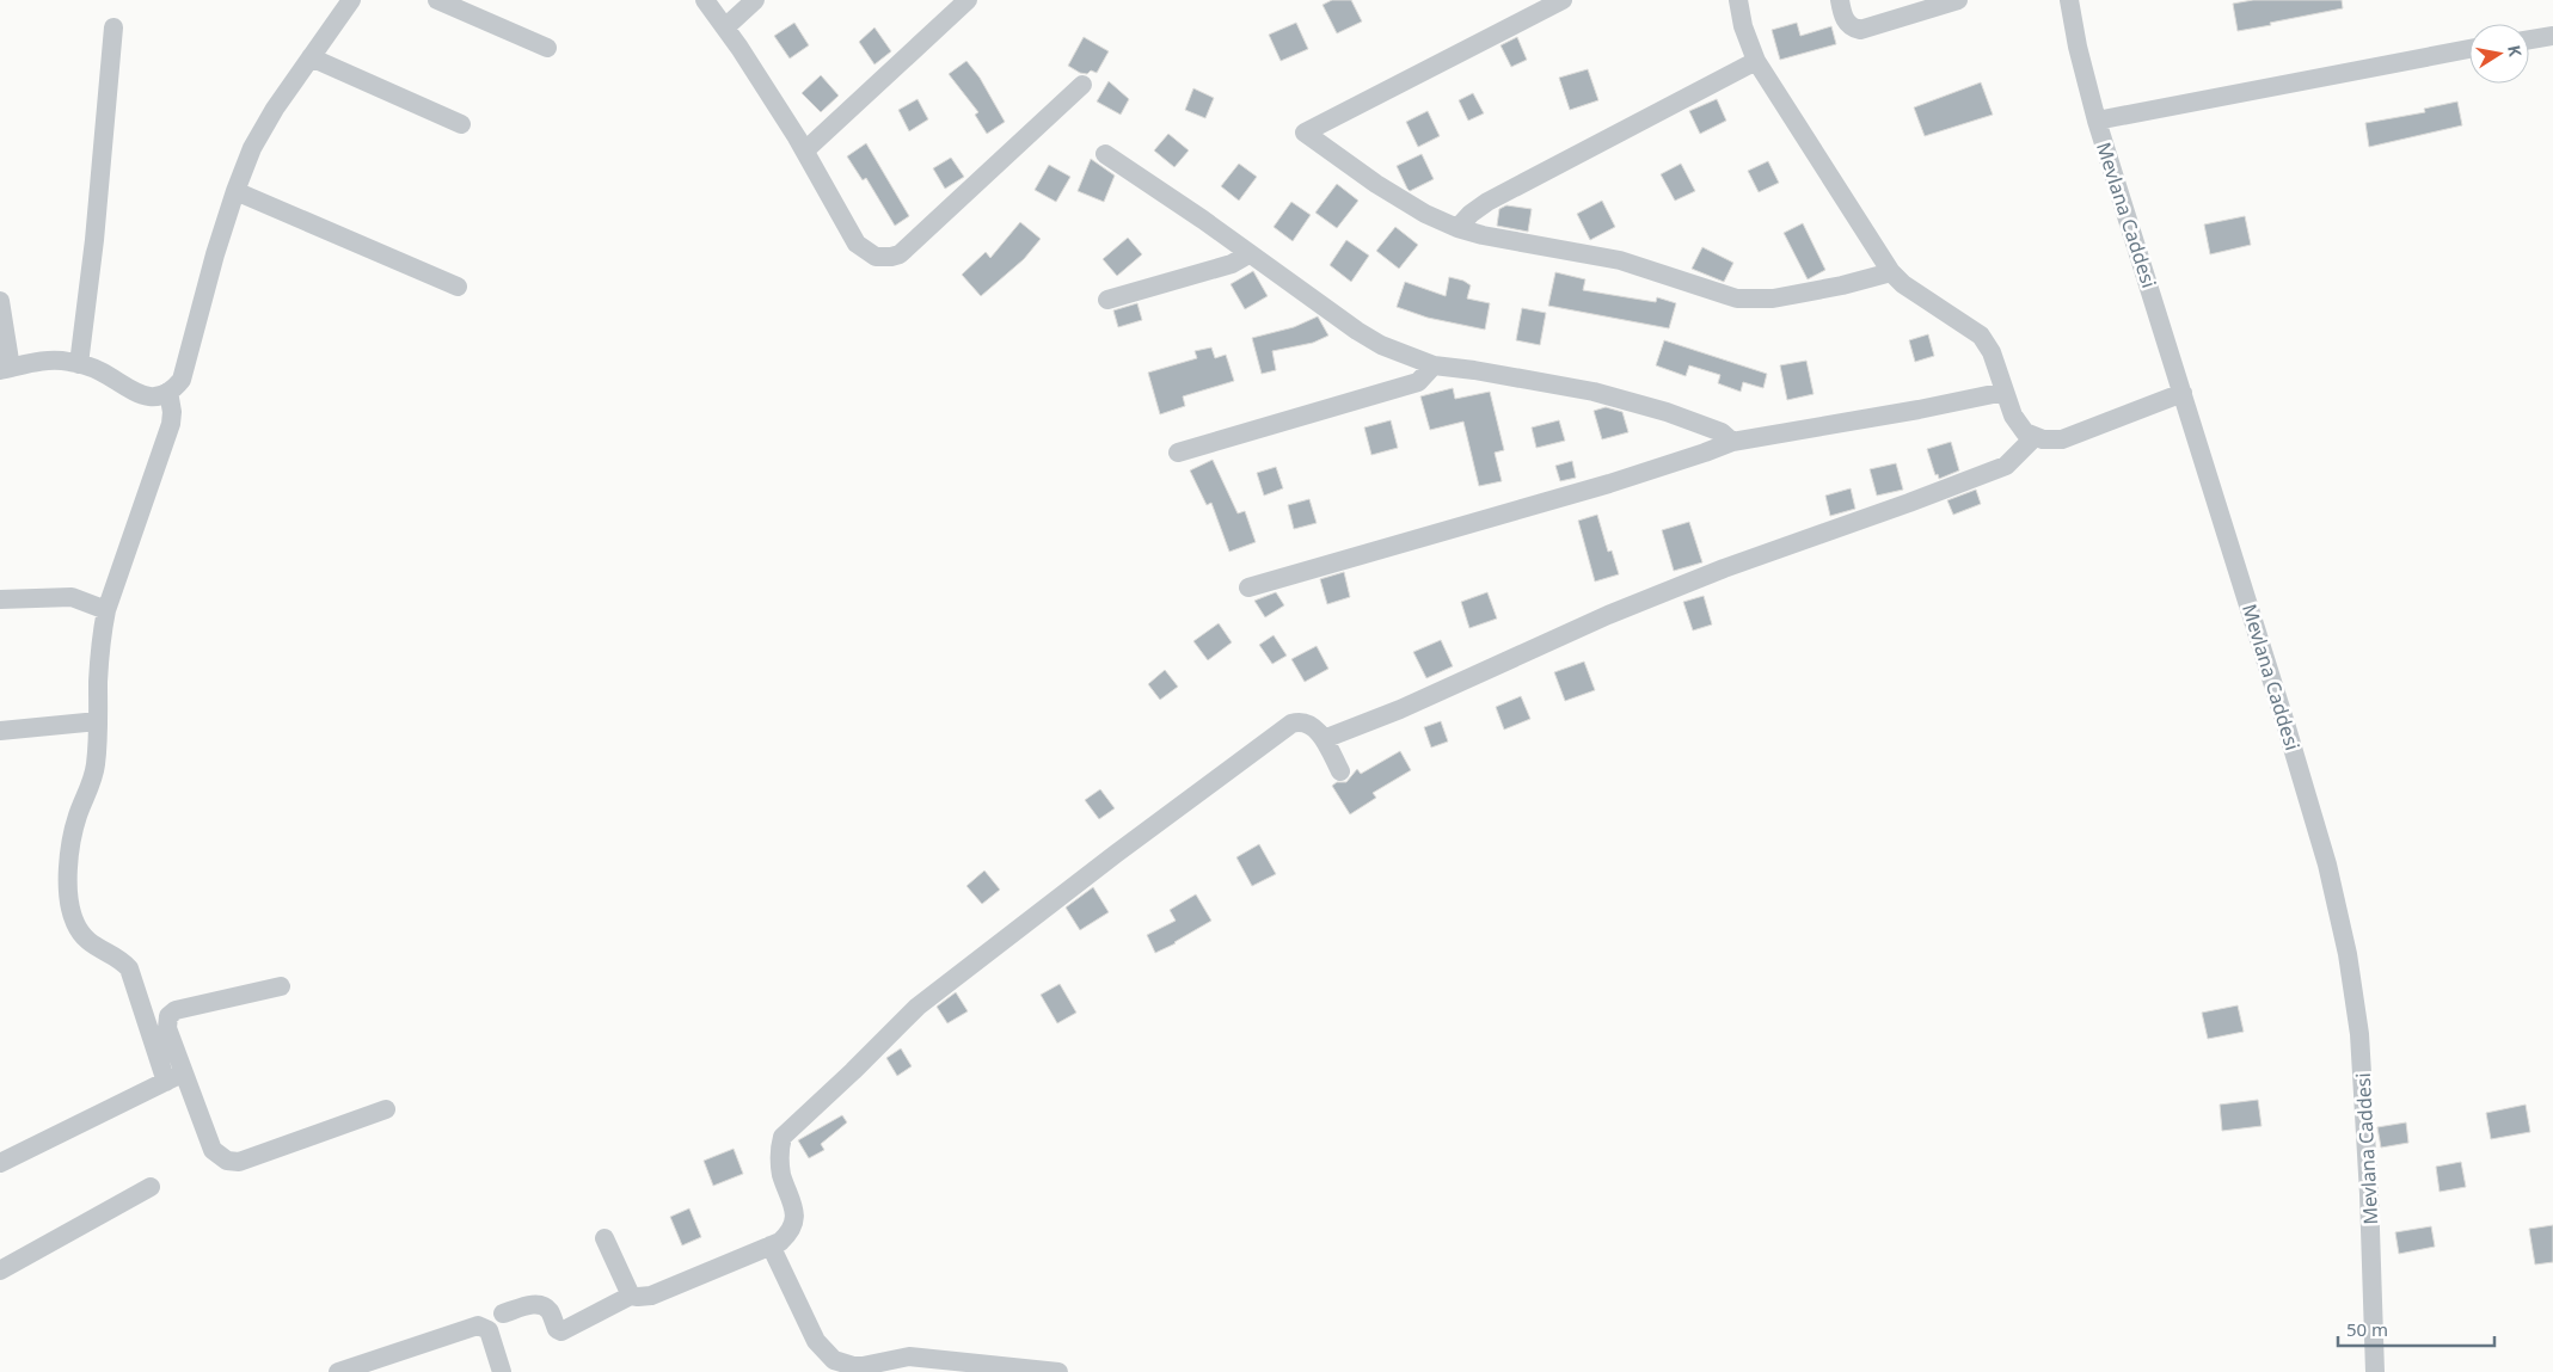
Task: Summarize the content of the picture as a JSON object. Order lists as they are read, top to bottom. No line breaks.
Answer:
{"streets":{"street":["Mevlana Caddesi"]},"scale_bar":"50 m","north":"right"}
